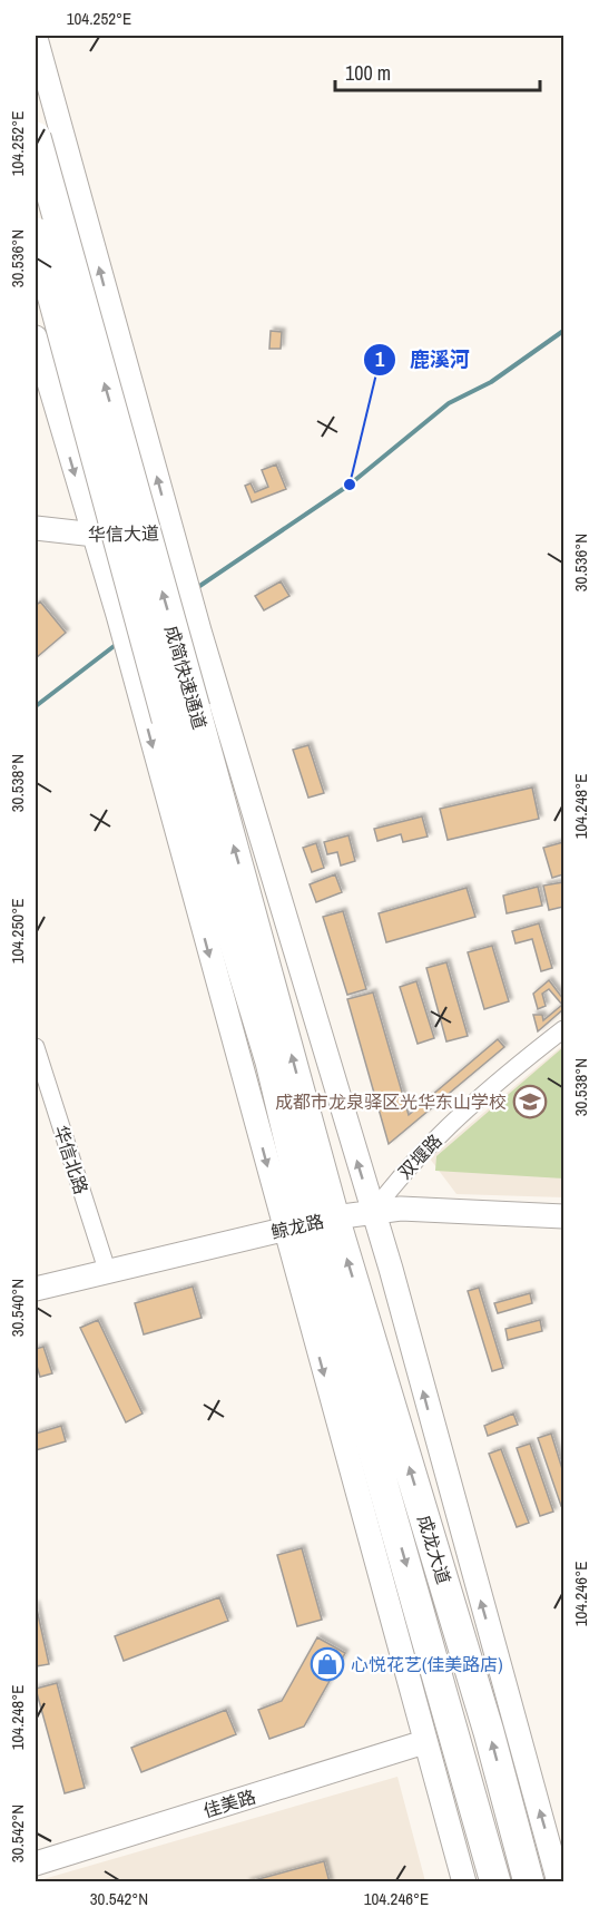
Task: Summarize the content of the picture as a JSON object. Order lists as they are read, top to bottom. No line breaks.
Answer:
{"streets":{"highway":["成简快速通道","成龙大道"],"street":["华信大道","双堰路","华信北路","鲸龙路","佳美路"]},"crossings":[["成简快速通道","鲸龙路"],["成简快速通道","成龙大道"],["双堰路","鲸龙路"],["华信北路","鲸龙路"],["鲸龙路","成龙大道"]],"places":{"other":["鹿溪河"],"school or university":["成都市龙泉驿区光华东山学校"],"shop":["心悦花艺(佳美路店)"]},"scale_bar":"100 m","coordinates":["104.252°E","30.536°N","30.538°N","104.248°E","104.250°E","30.540°N","104.246°E","30.542°N"]}
